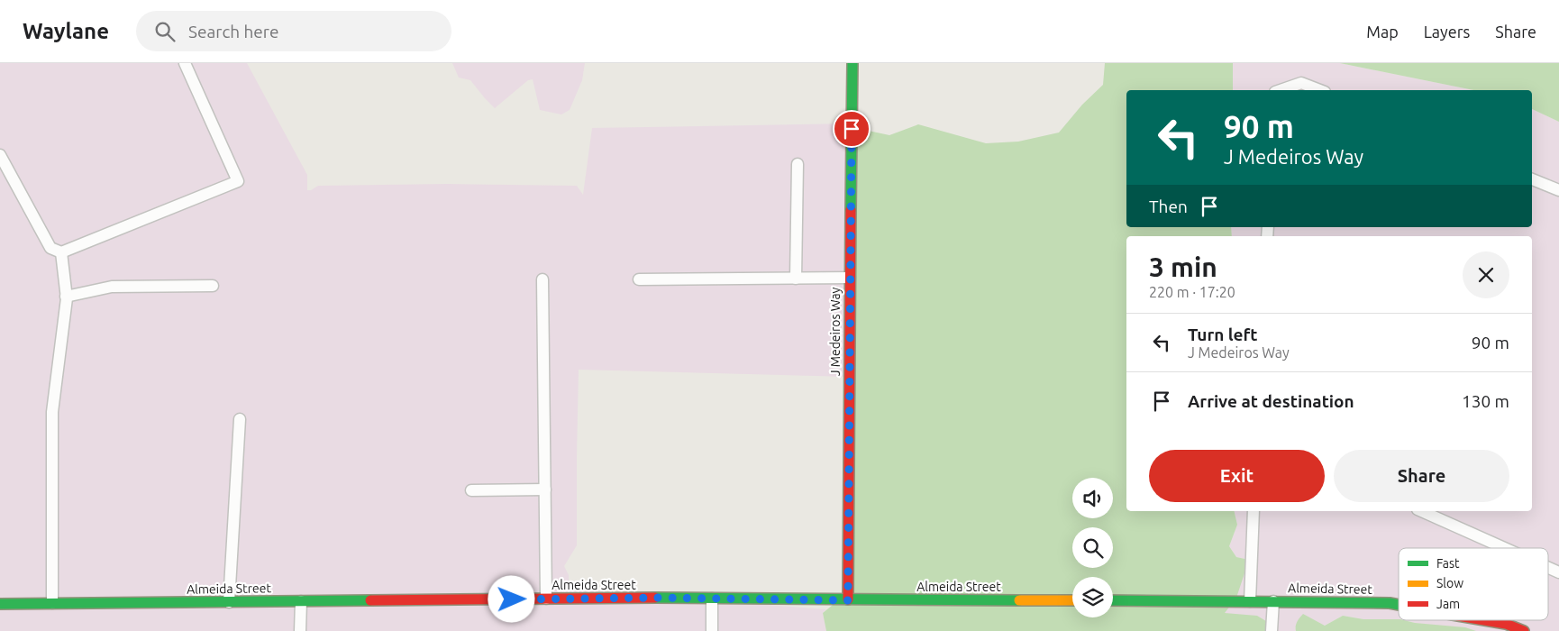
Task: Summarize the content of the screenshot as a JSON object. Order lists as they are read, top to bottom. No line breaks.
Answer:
{"streets":{"street":["J Medeiros Way","Almeida Street"]},"crossings":[["J Medeiros Way","Almeida Street"]],"legend":["Fast","Slow","Jam"],"page":{"header":"Waylane","search":"Search here","nav":["Map","Layers","Share"],"turn":["90 m","J Medeiros Way"],"then":"Then","heading":["3 min","220 m · 17:20"],"list":[{"name":"Turn left","note":"J Medeiros Way","value":"90 m"},{"name":"Arrive at destination","value":"130 m"}],"buttons":["Exit","Share"]}}
